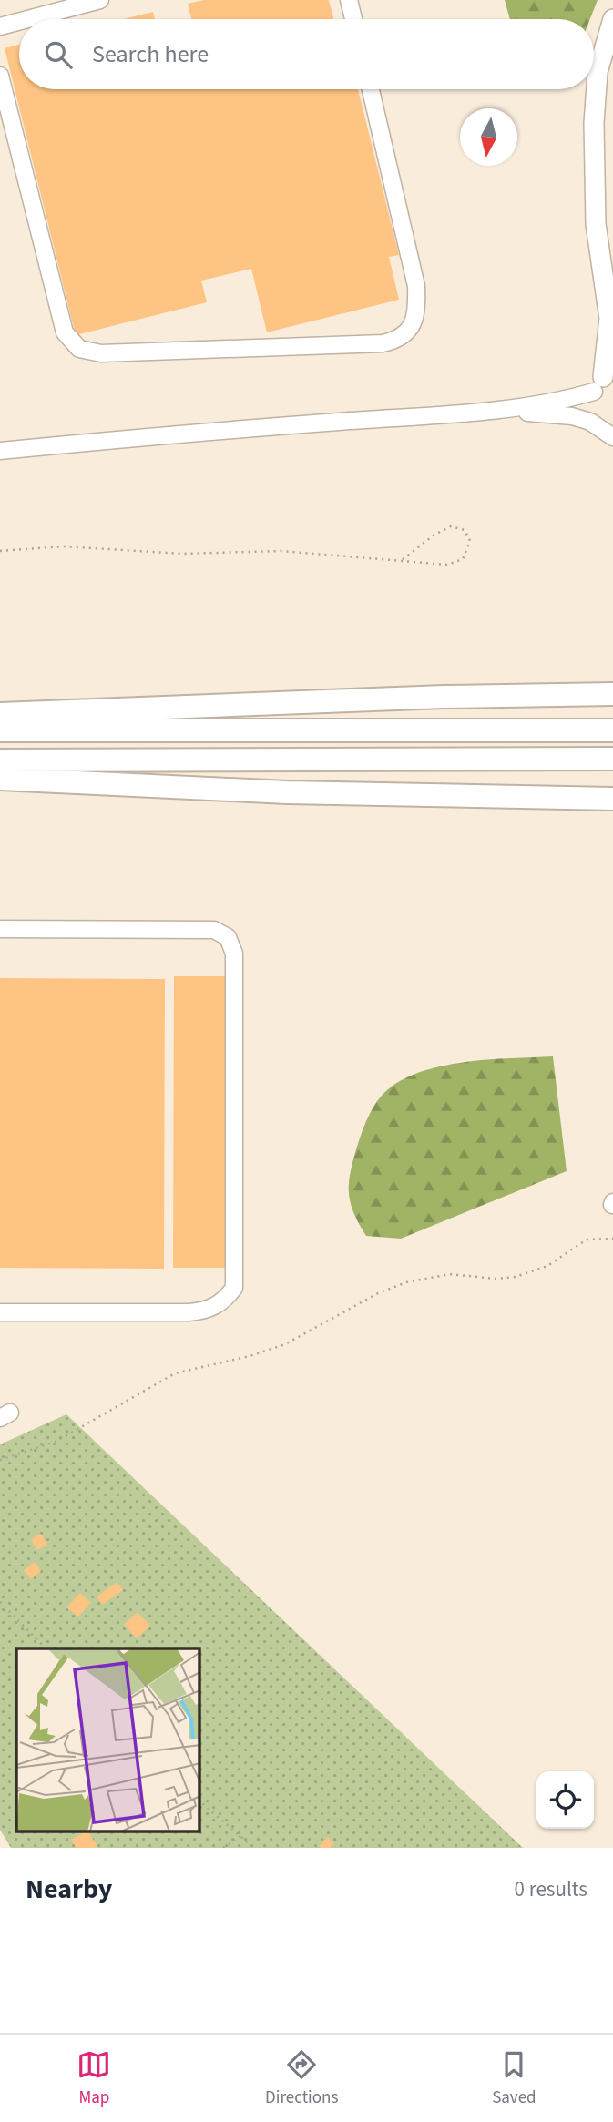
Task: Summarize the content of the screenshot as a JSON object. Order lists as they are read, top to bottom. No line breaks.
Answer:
{"north":"bottom","page":{"search":"Search here","heading":["Nearby","0 results"],"nav":["Map","Directions","Saved"]}}
